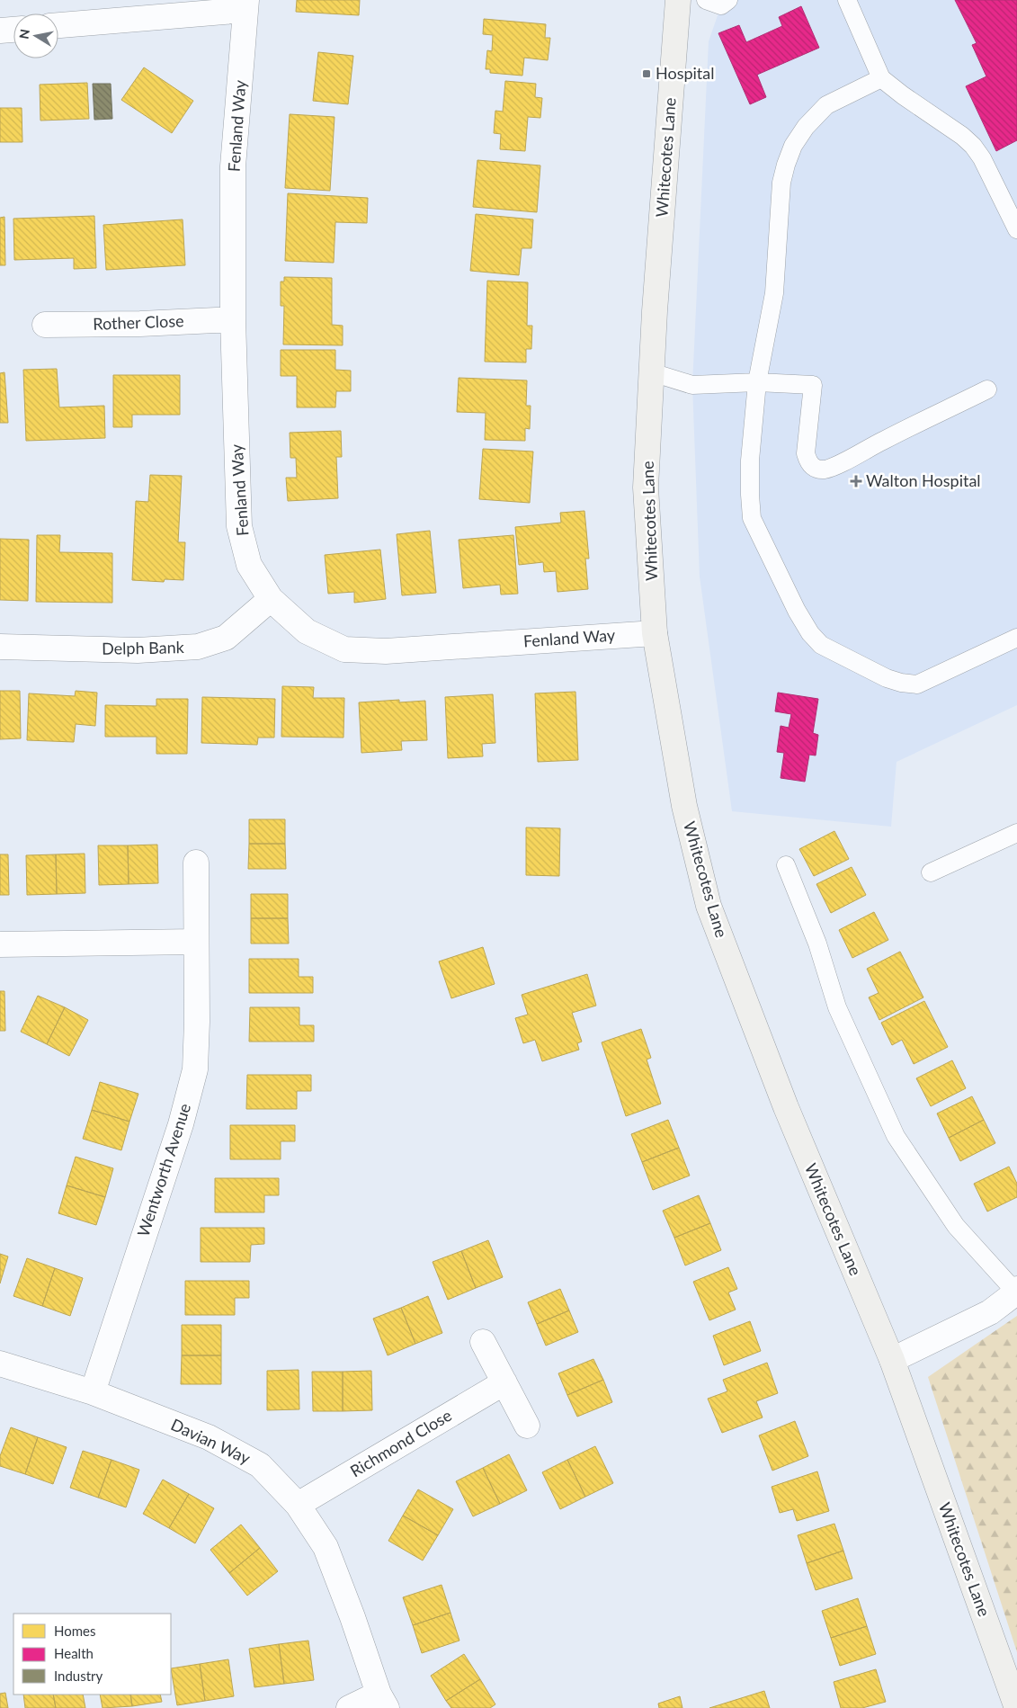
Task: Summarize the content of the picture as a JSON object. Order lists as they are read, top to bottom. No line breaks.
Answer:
{"streets":{"street":["Fenland Way","Whitecotes Lane","Rother Close","Delph Bank","Wentworth Avenue","Davian Way","Richmond Close"]},"crossings":[["Fenland Way","Whitecotes Lane"],["Fenland Way","Rother Close"],["Fenland Way","Delph Bank"],["Wentworth Avenue","Davian Way"],["Davian Way","Richmond Close"]],"places":{"transit":["Hospital"],"health":["Walton Hospital"]},"legend":["Homes","Health","Industry"],"north":"left"}
